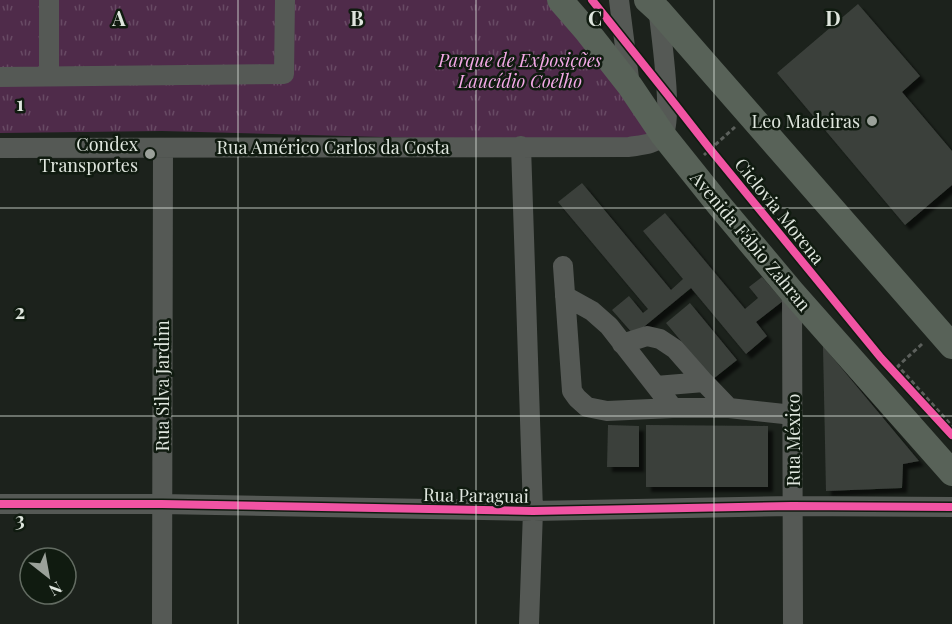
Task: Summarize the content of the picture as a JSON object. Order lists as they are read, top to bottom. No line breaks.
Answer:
{"streets":{"main road":["Avenida Fábio Zahran"],"street":["Rua Américo Carlos da Costa","Rua Silva Jardim","Rua México","Rua Paraguai"],"cycle path":["Ciclovia Morena"]},"crossings":[["Rua Américo Carlos da Costa","Avenida Fábio Zahran"],["Rua Américo Carlos da Costa","Rua Silva Jardim"],["Avenida Fábio Zahran","Rua México"],["Rua Silva Jardim","Rua Paraguai"],["Rua México","Rua Paraguai"]],"parks":["Parque de Exposições Laucídio Coelho"],"places":["Leo Madeiras","Condex Transportes"],"north":"bottom right","grid":{"columns":["A","B","C","D"],"rows":["1","2","3"]}}
